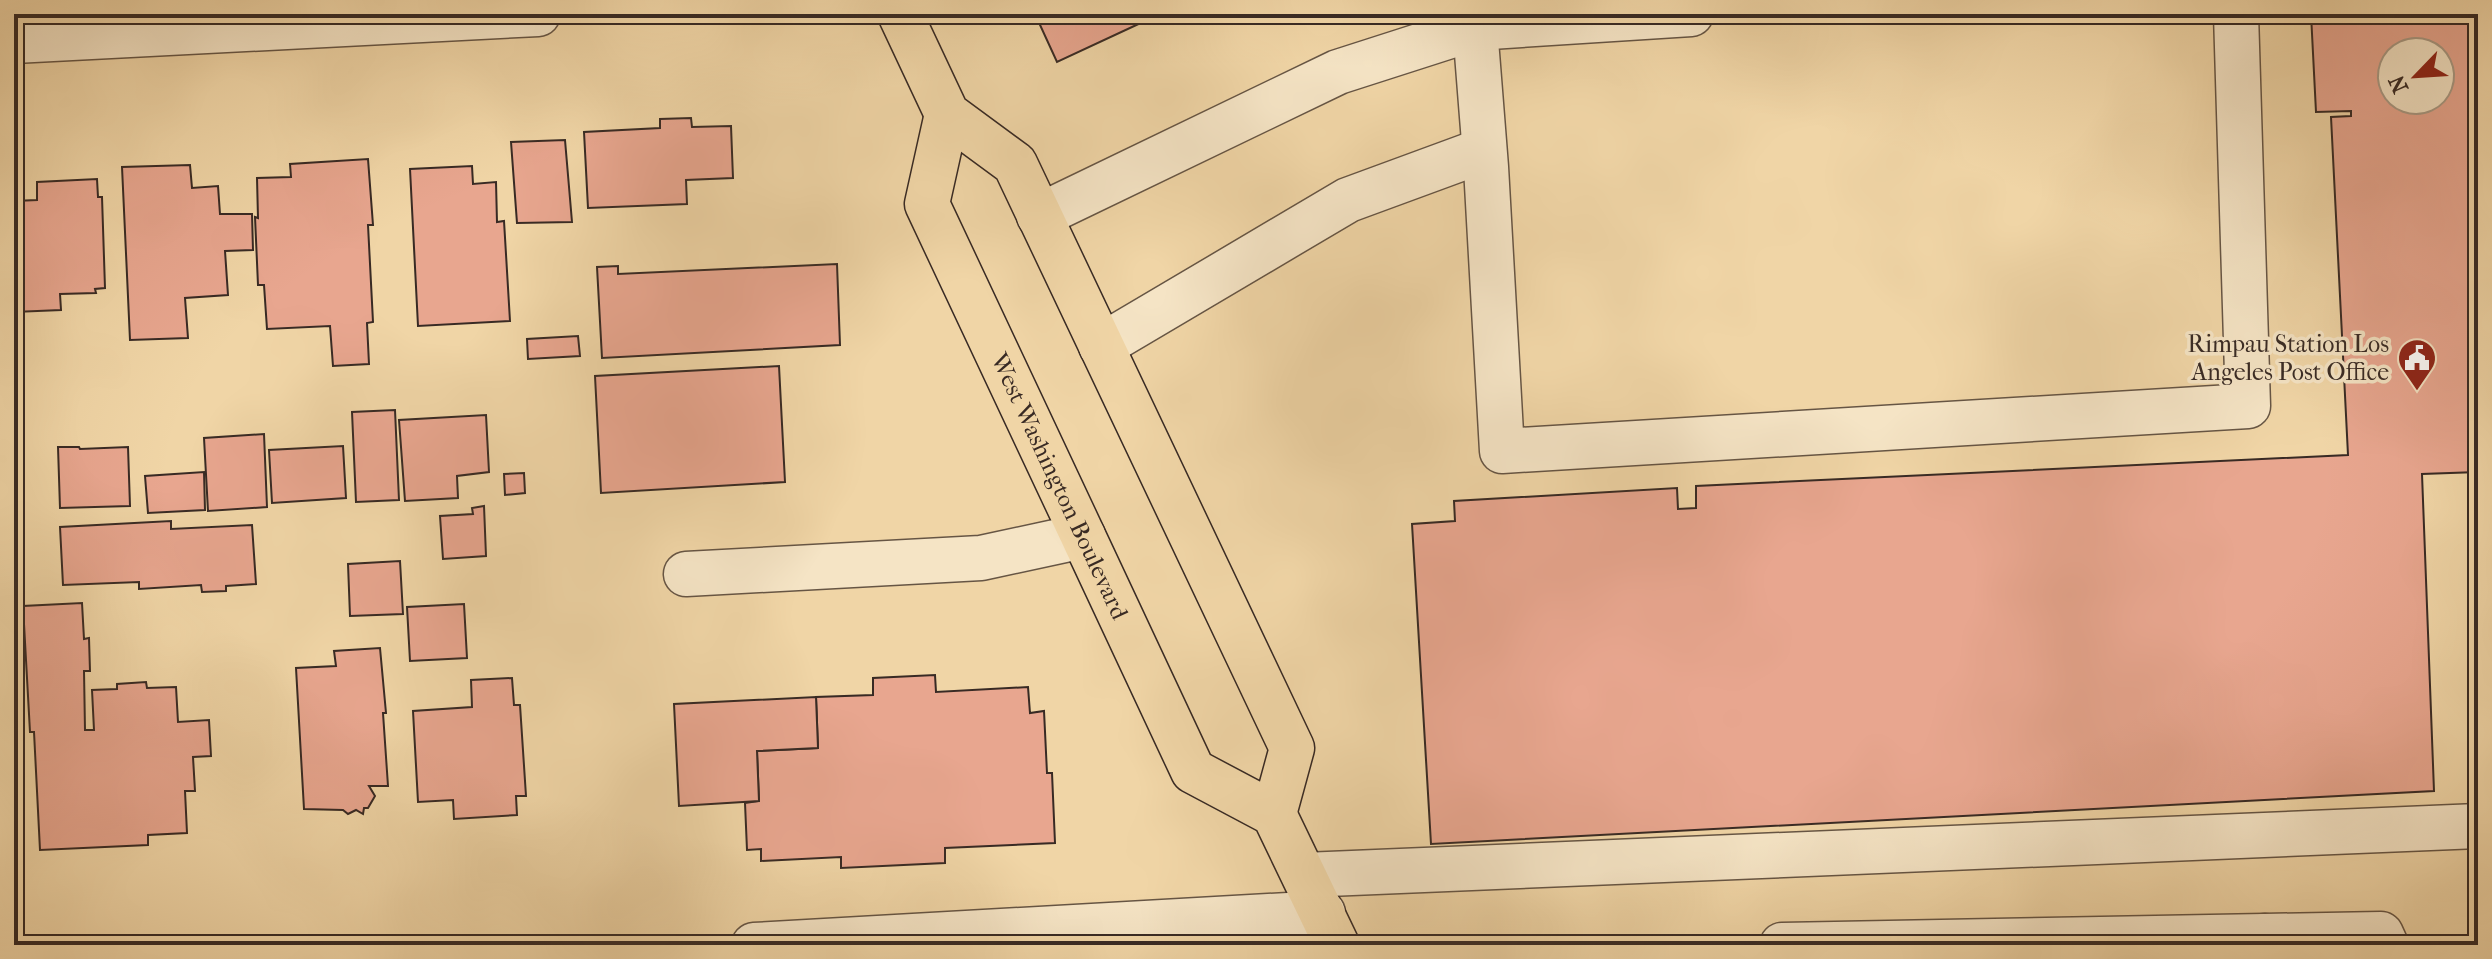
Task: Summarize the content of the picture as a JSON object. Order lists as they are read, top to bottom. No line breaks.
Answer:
{"streets":{"main road":["West Washington Boulevard"]},"places":{"public building":["Rimpau Station Los Angeles Post Office"]},"north":"bottom left"}
